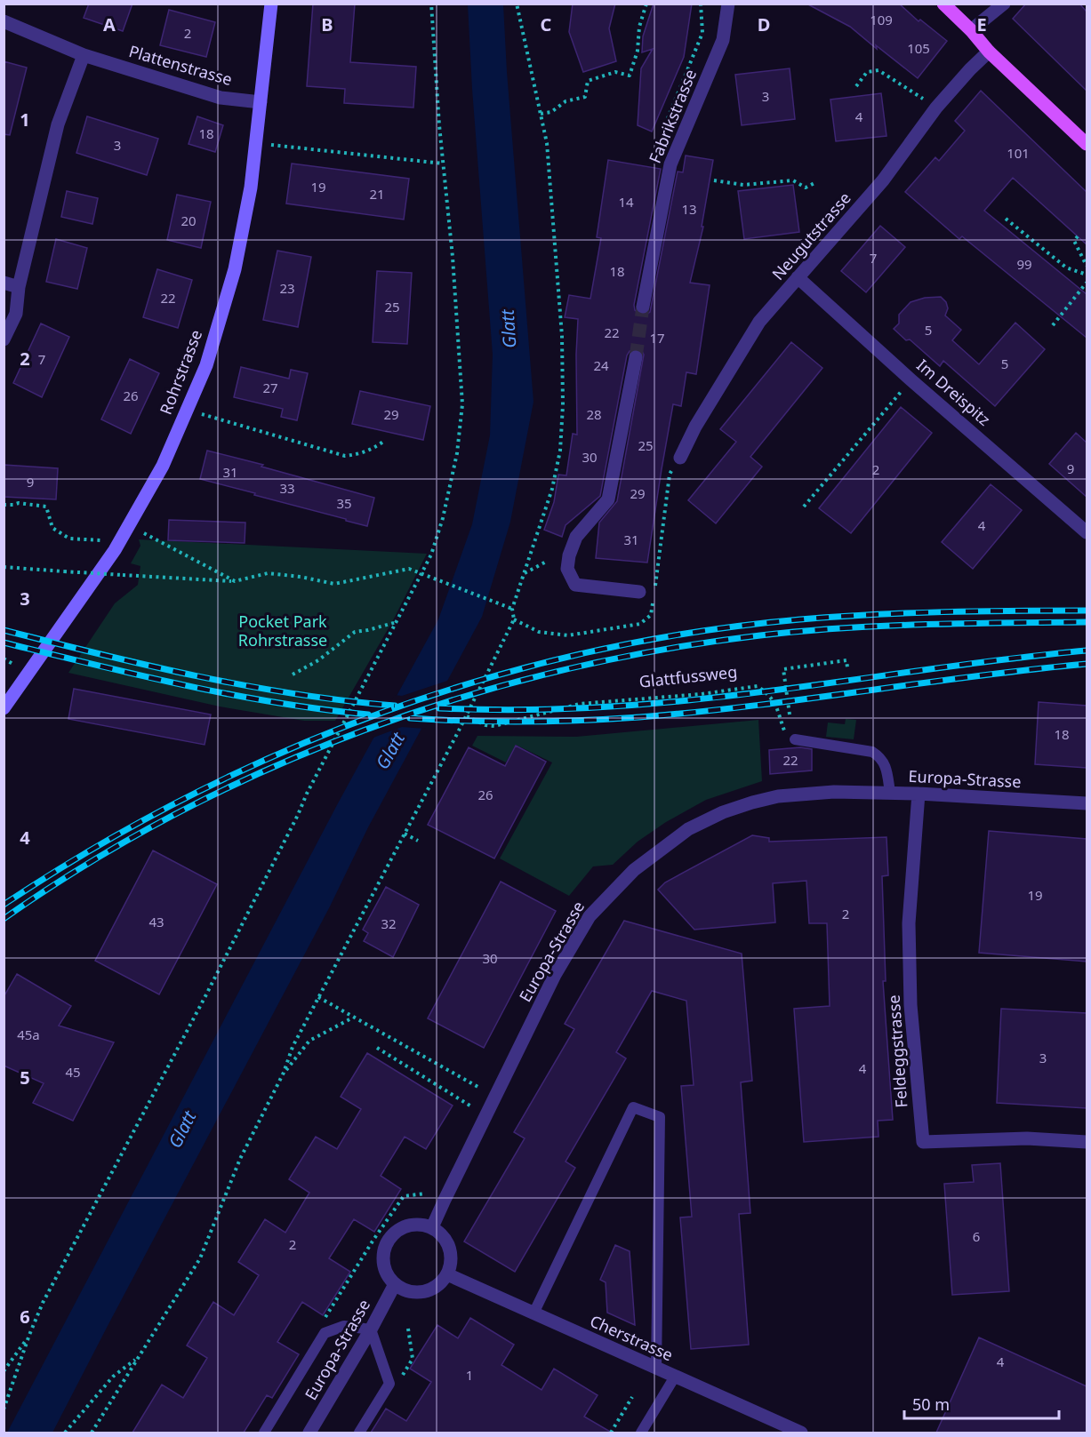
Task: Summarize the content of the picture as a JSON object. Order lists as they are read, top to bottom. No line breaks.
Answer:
{"streets":{"main road":["Rohrstrasse"],"street":["Plattenstrasse","Fabrikstrasse","Neugutstrasse","Im Dreispitz","Europa-Strasse","Feldeggstrasse","Cherstrasse"],"path":["Glattfussweg"]},"crossings":[["Plattenstrasse","Rohrstrasse"],["Neugutstrasse","Im Dreispitz"],["Europa-Strasse","Feldeggstrasse"],["Europa-Strasse","Cherstrasse"]],"water":["Glatt"],"parks":["Pocket Park Rohrstrasse"],"house_numbers":["109","2","105","3","4","18","3","101","19","21","14","13","20","7","99","18","23","22","25","5","22","17","7","5","24","27","26","29","28","25","30","9","2","31","9","33","29","35","4","31","18","22","26","19","2","43","32","30","45a","3","4","45","6","2","4","1"],"scale_bar":"50 m","grid":{"columns":["A","B","C","D","E"],"rows":["1","2","3","4","5","6"]}}
